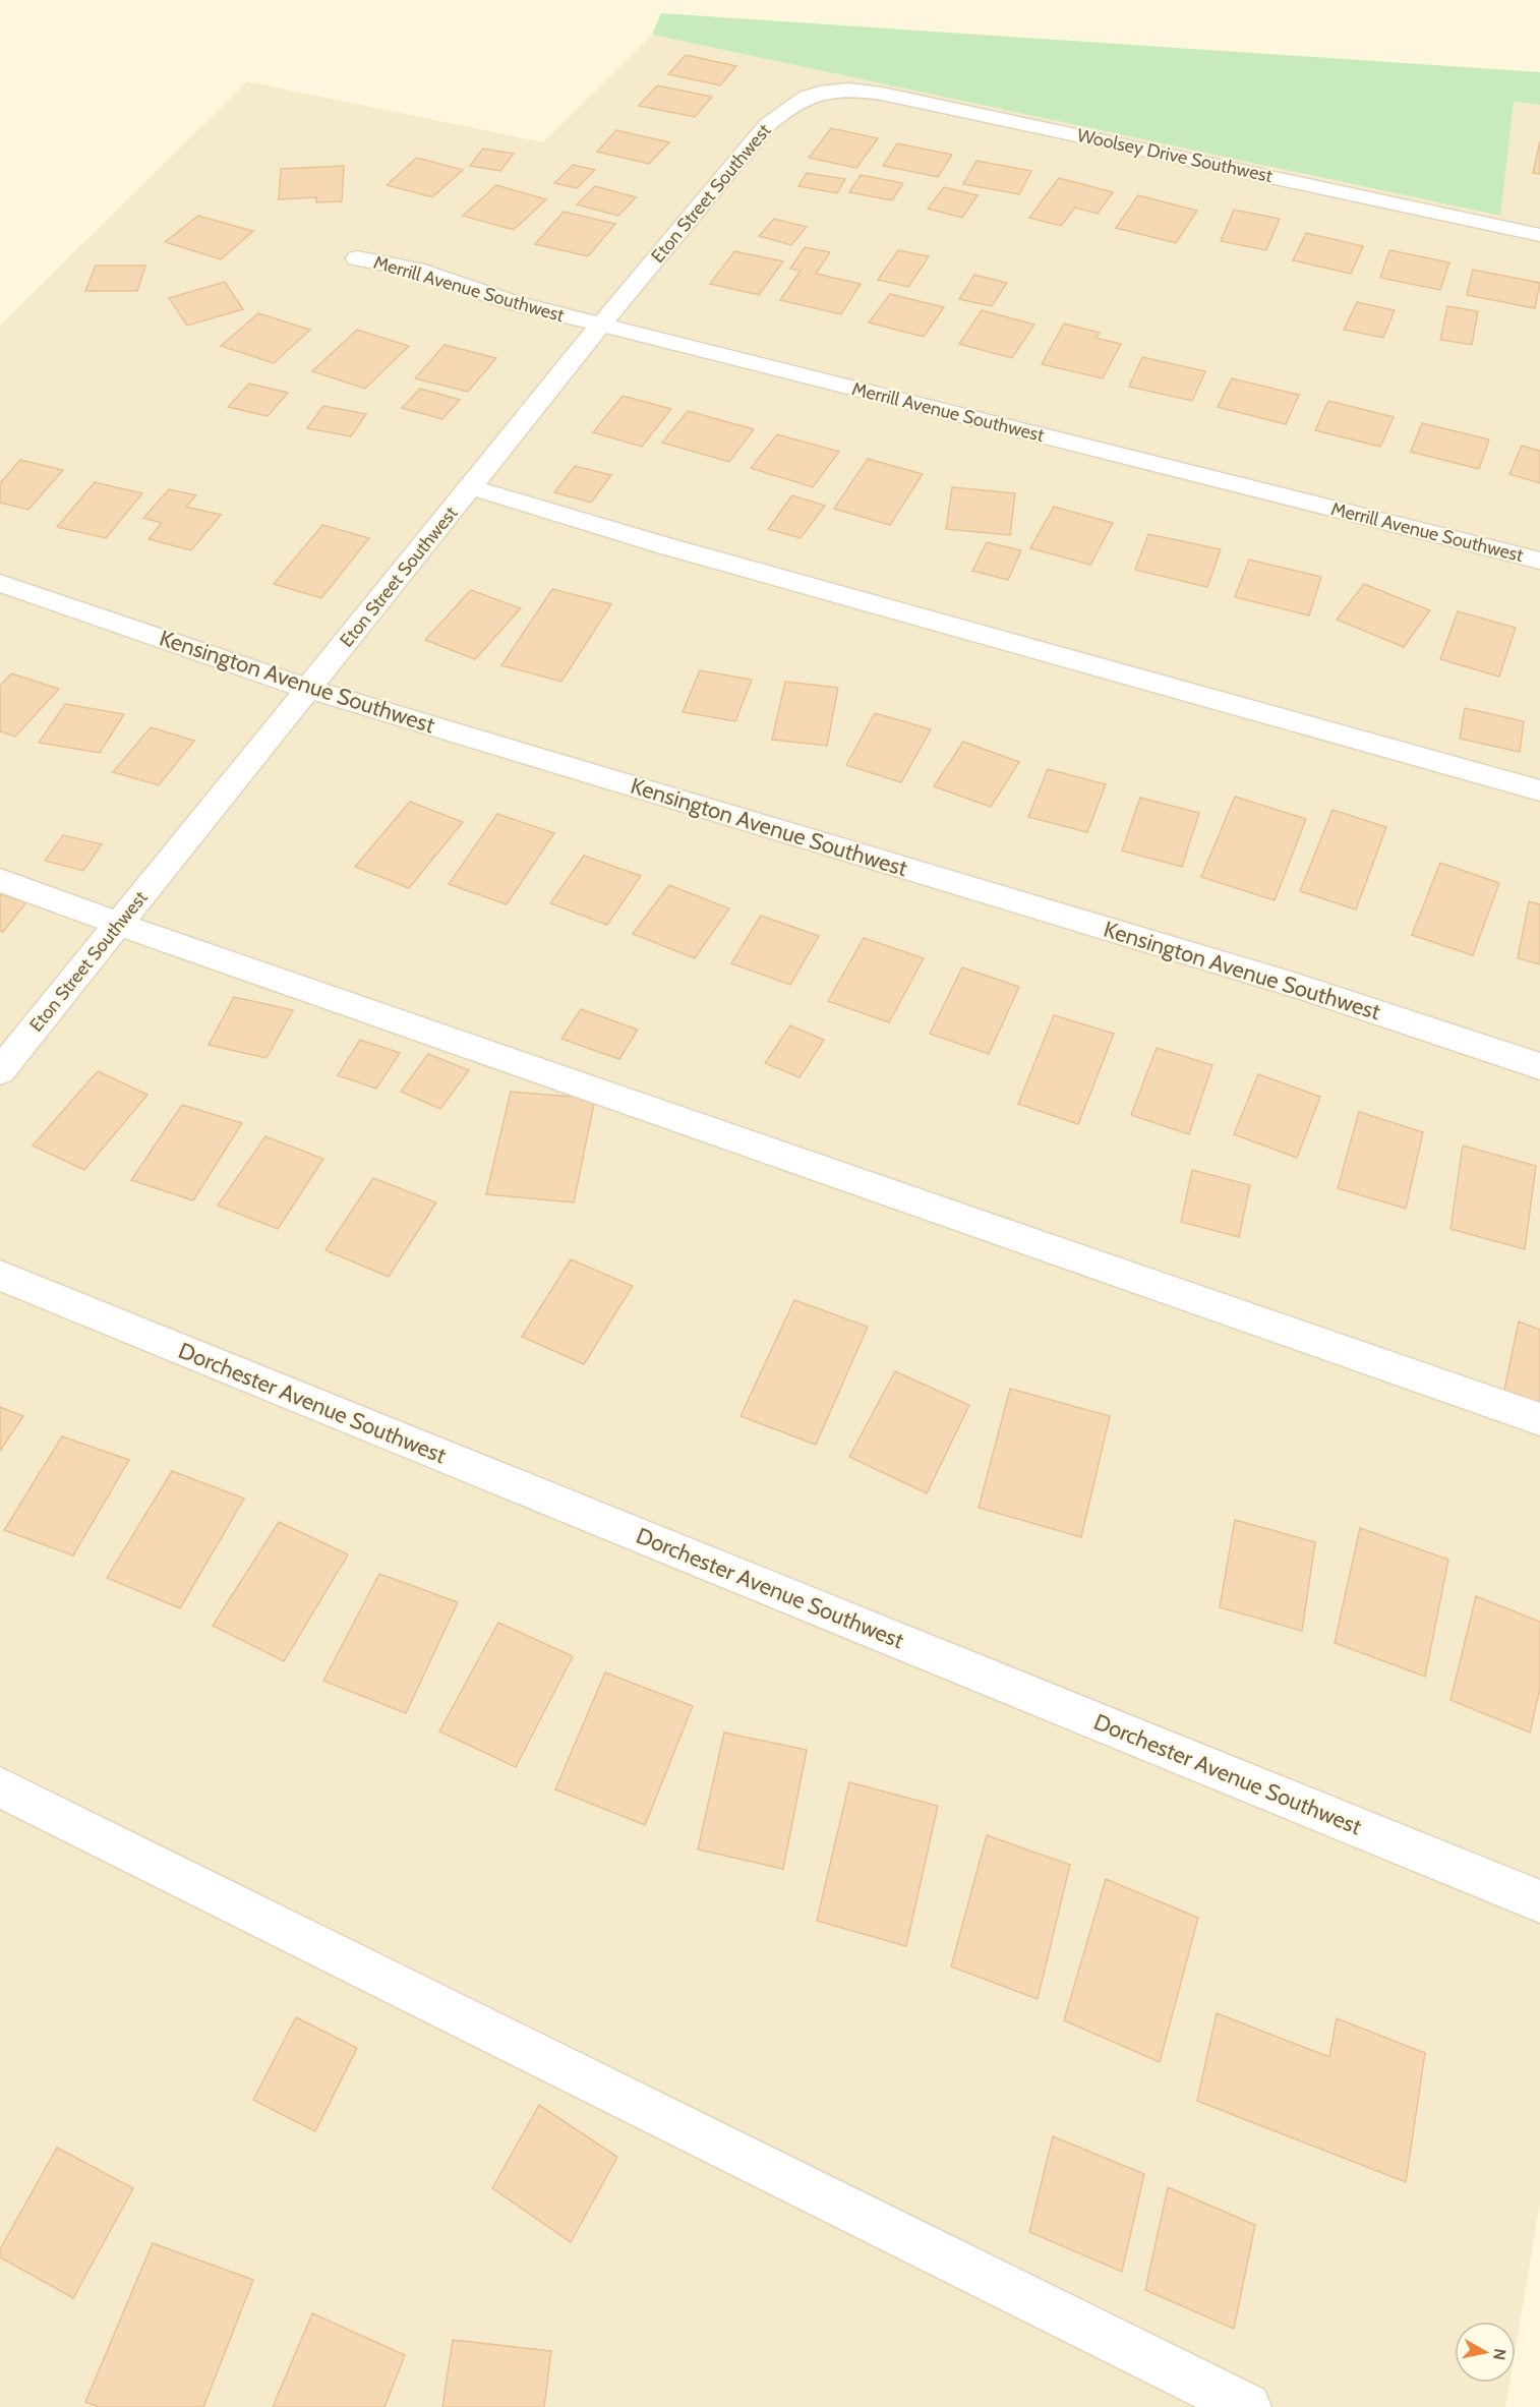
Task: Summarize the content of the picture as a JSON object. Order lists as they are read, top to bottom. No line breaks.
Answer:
{"streets":{"street":["Woolsey Drive Southwest","Eton Street Southwest","Merrill Avenue Southwest","Kensington Avenue Southwest","Dorchester Avenue Southwest"]},"crossings":[["Woolsey Drive Southwest","Eton Street Southwest"],["Eton Street Southwest","Merrill Avenue Southwest"],["Eton Street Southwest","Kensington Avenue Southwest"]],"north":"right"}
